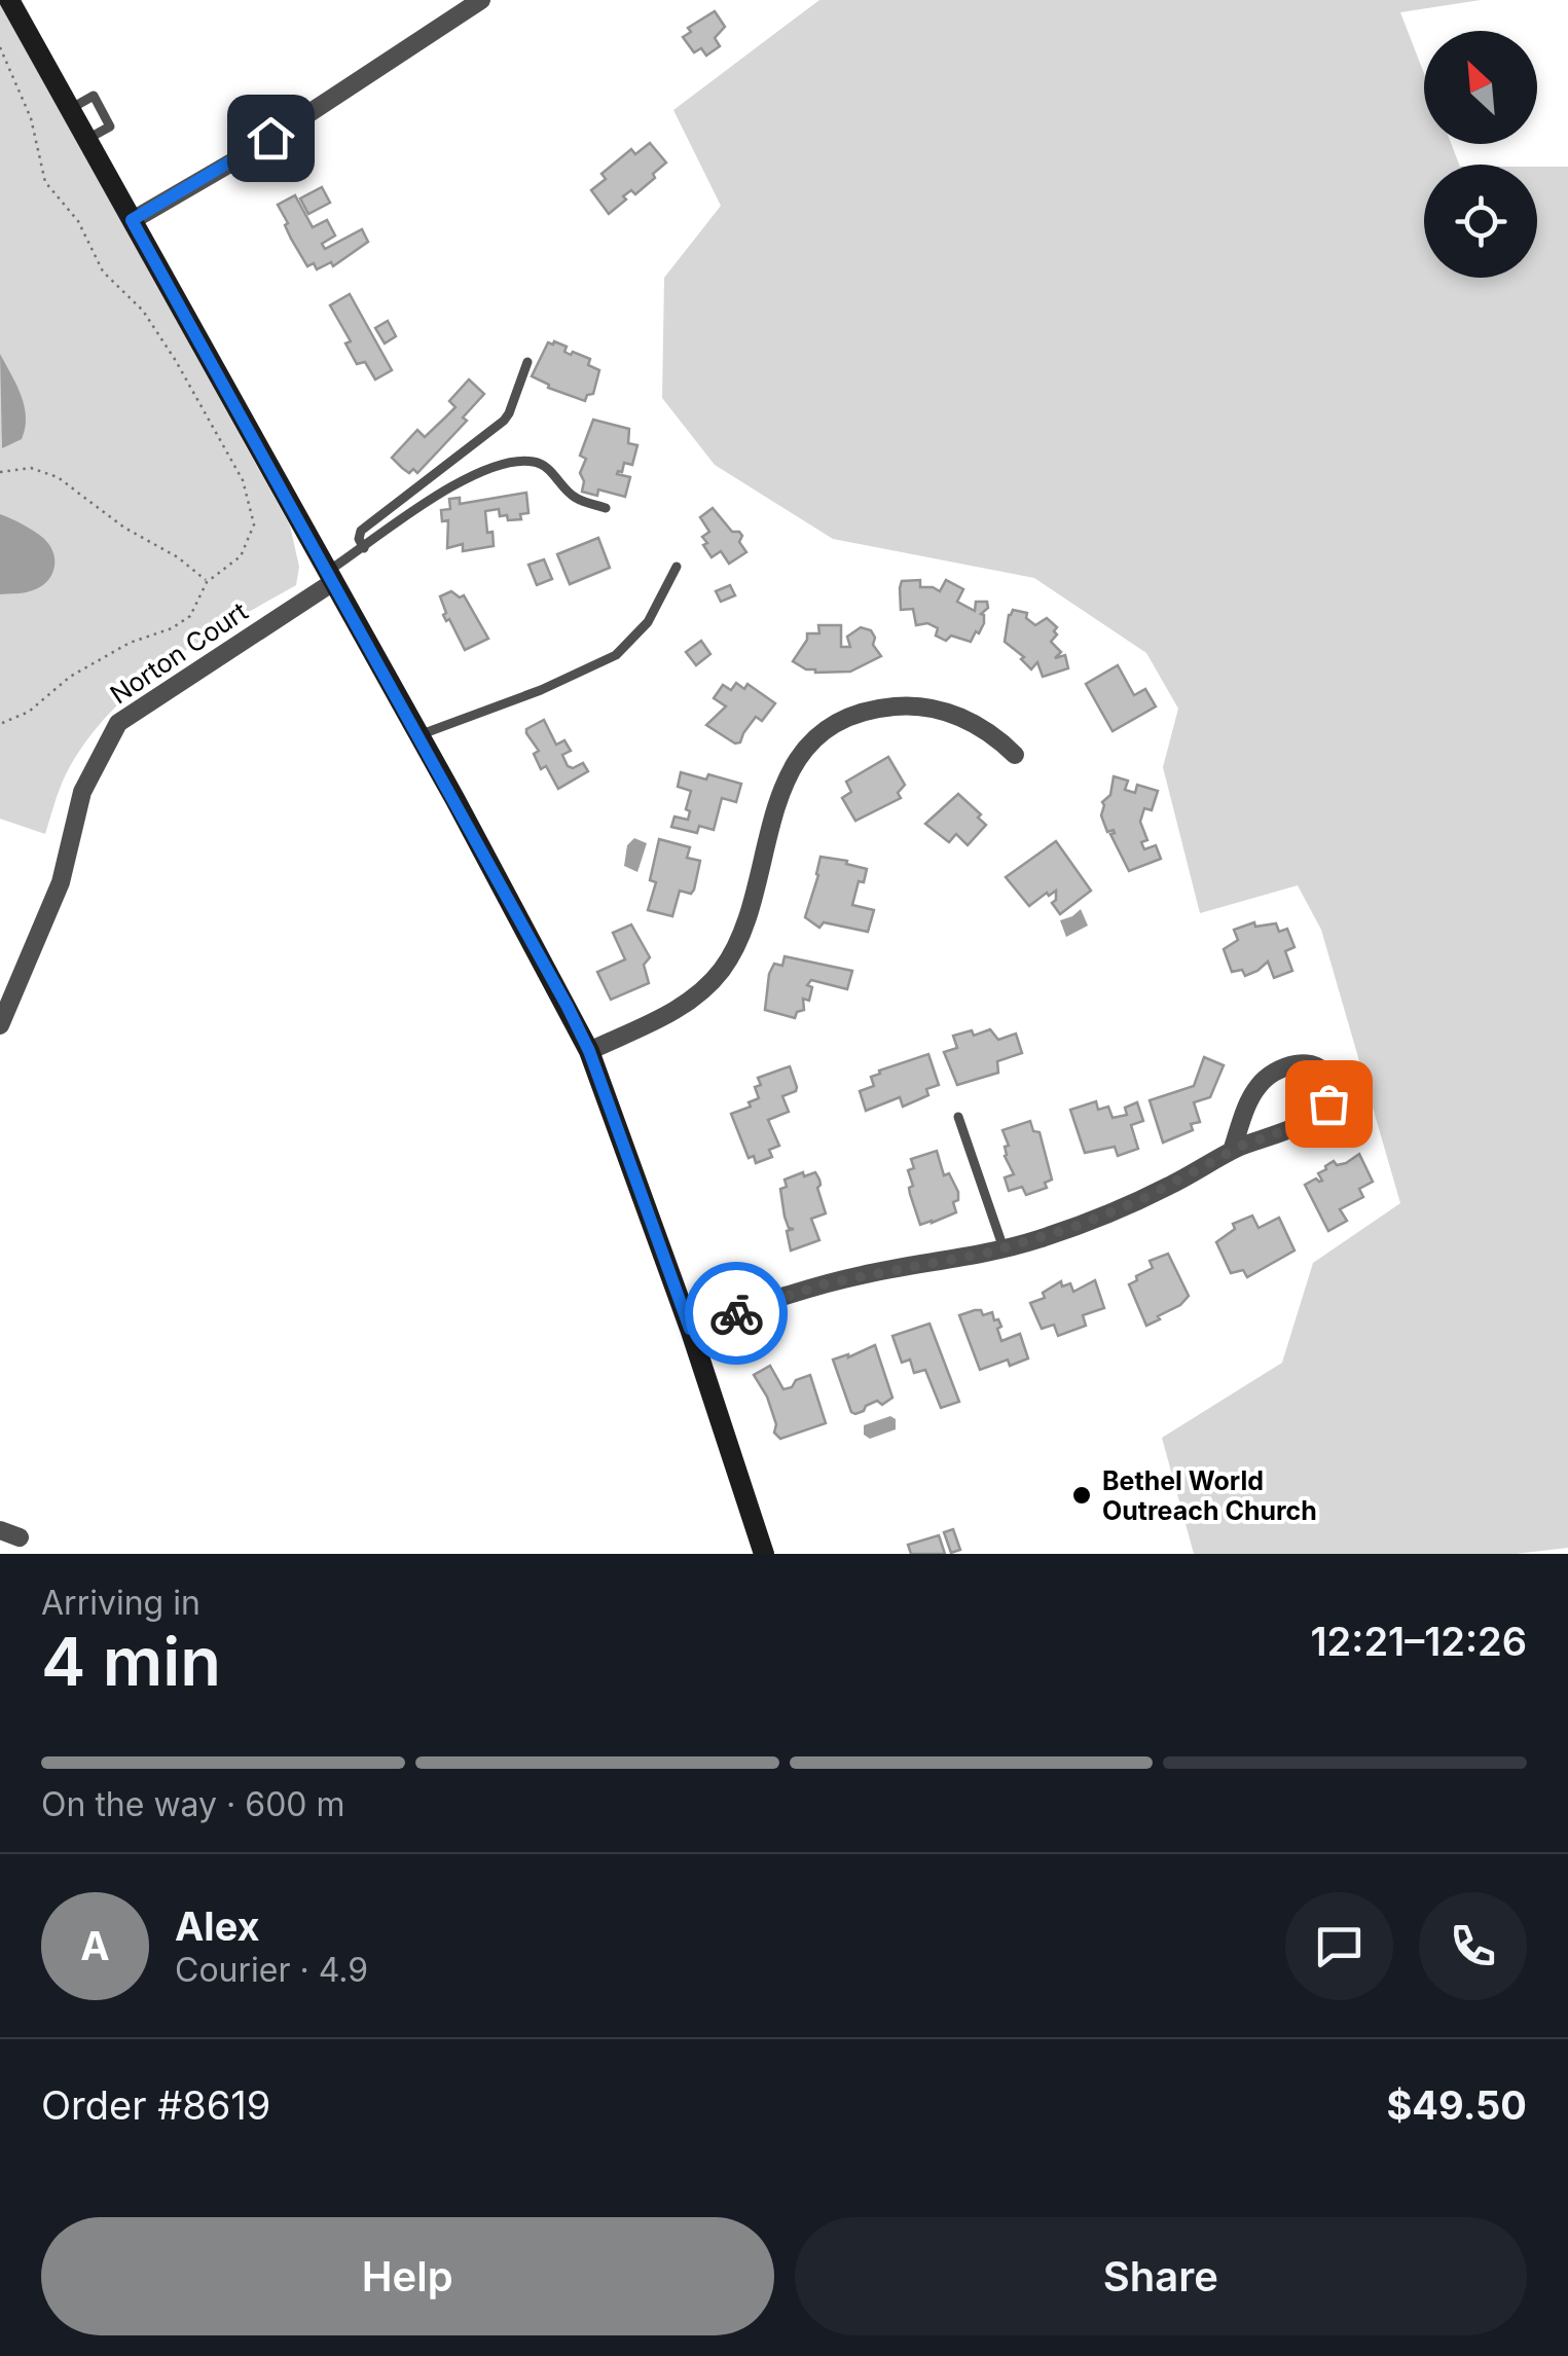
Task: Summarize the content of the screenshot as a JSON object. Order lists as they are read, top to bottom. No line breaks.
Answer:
{"streets":{"street":["Norton Court"]},"places":["Bethel World Outreach Church"],"north":"top left","page":{"heading":["4 min","Arriving in","12:21–12:26"],"panel":["Alex","Courier · 4.9","Order #8619","$49.50"],"bar":"On the way · 600 m","round":"A","buttons":["Help","Share"]}}
